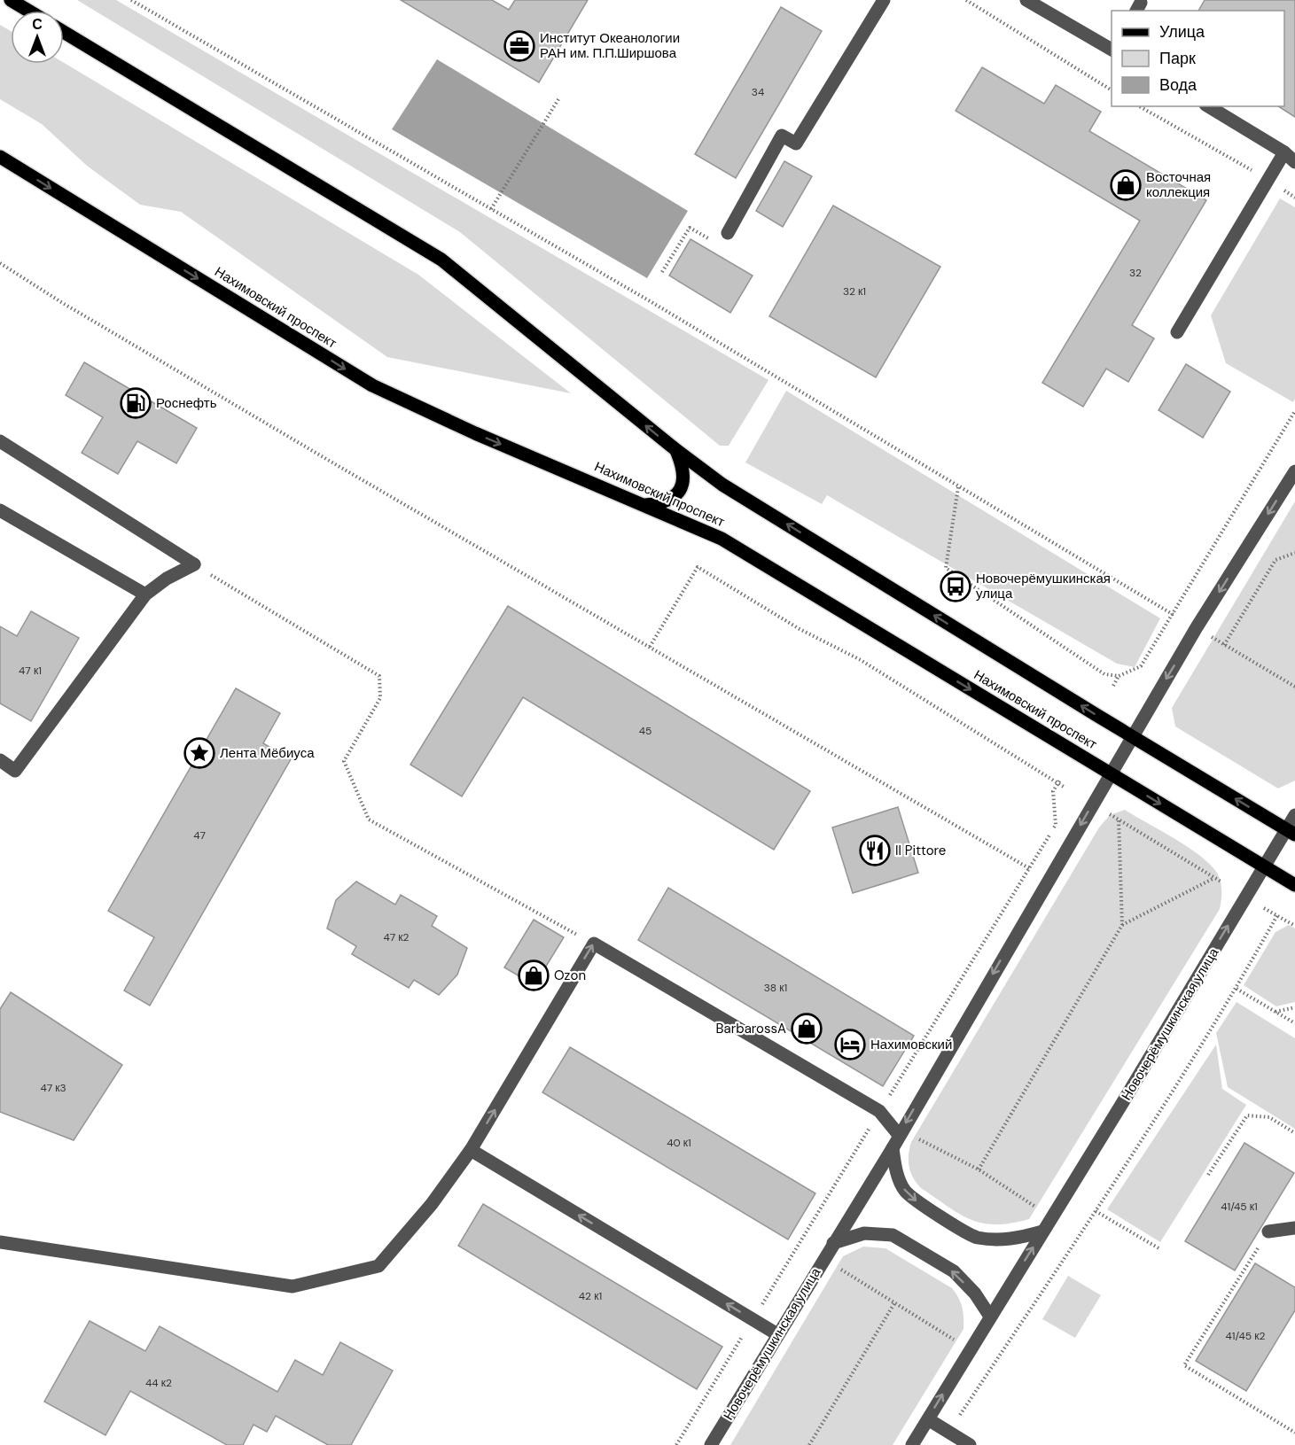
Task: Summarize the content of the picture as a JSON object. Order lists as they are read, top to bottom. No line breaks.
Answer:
{"streets":{"main road":["Нахимовский проспект"],"street":["Новочерёмушкинская улица"]},"crossings":[["Нахимовский проспект","Новочерёмушкинская улица"]],"places":{"office":["Институт Океанологии РАН им. П.П.Ширшова"],"shop":["Восточная коллекция","Ozon","BarbarossA"],"fuel station":["Роснефть"],"bus stop":["Новочерёмушкинская улица"],"place":["Лента Мёбиуса"],"restaurant":["Il Pittore"],"hotel":["Нахимовский"]},"house_numbers":["34","32","32 к1","47 к1","45","47","47 к2","38 к1","47 к3","40 к1","41/45 к1","42 к1","41/45 к2","44 к2"],"legend":["Улица","Парк","Вода"],"north":"top"}
